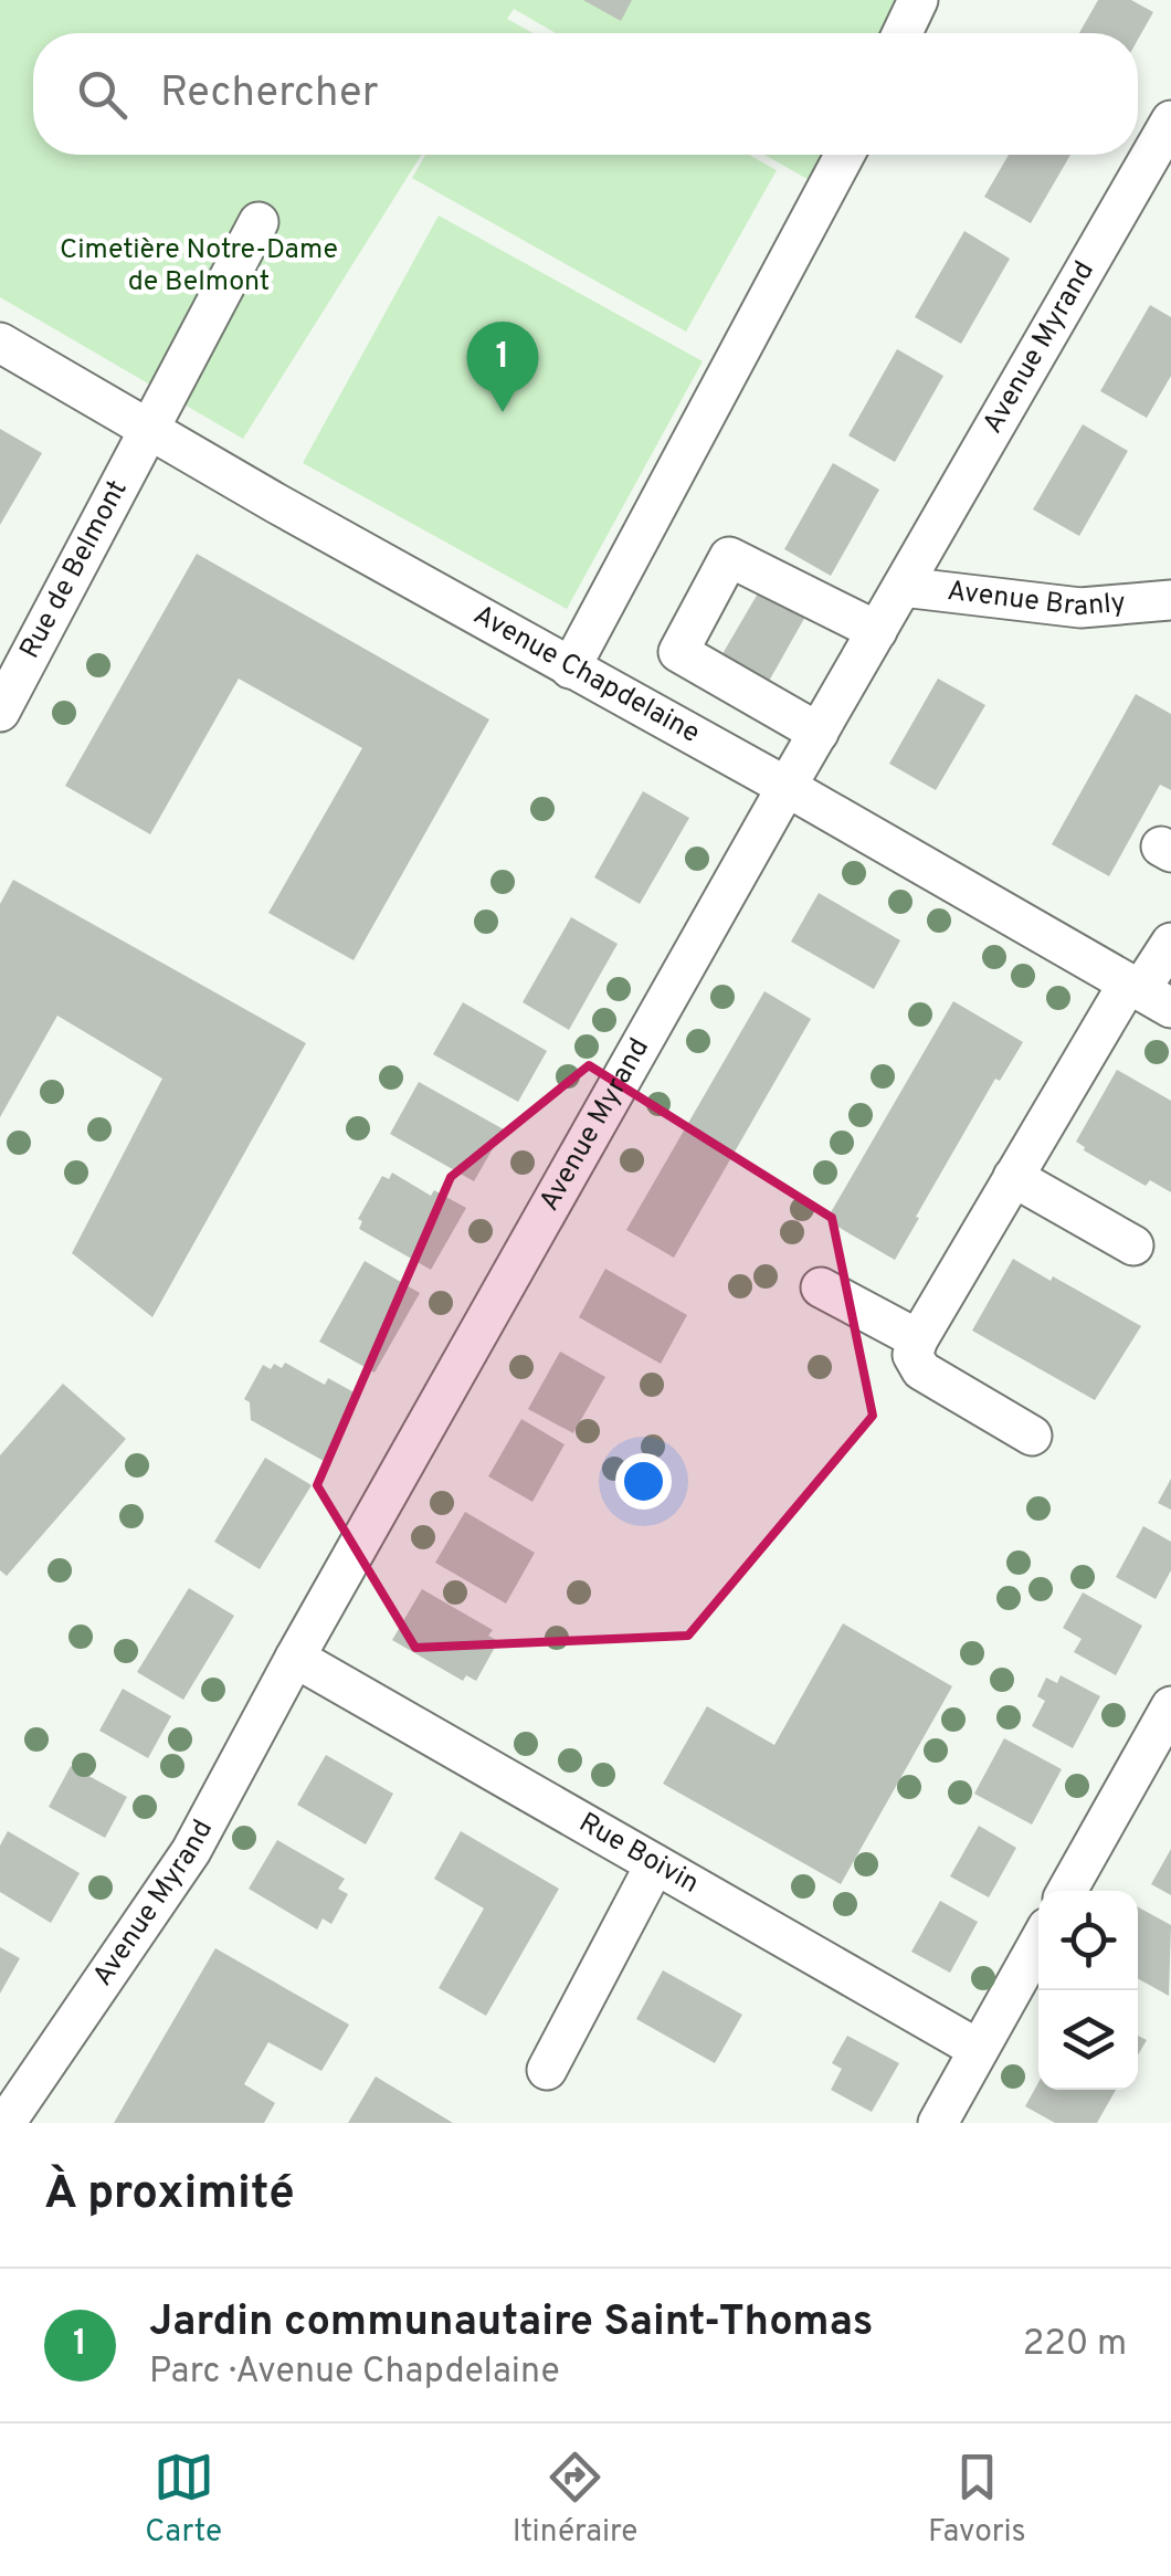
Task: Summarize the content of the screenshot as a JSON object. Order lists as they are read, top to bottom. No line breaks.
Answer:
{"streets":{"street":["Avenue Myrand","Rue de Belmont","Avenue Branly","Avenue Chapdelaine","Rue Boivin"]},"crossings":[["Avenue Myrand","Avenue Branly"],["Avenue Myrand","Avenue Chapdelaine"],["Avenue Myrand","Rue Boivin"],["Rue de Belmont","Avenue Chapdelaine"]],"parks":["Cimetière Notre-Dame de Belmont"],"page":{"search":"Rechercher","pins":"1","heading":"À proximité","list":[{"mark":"1","name":"Jardin communautaire Saint-Thomas","note":"Parc · Avenue Chapdelaine","value":"220 m"}],"nav":["Carte","Itinéraire","Favoris"]}}
